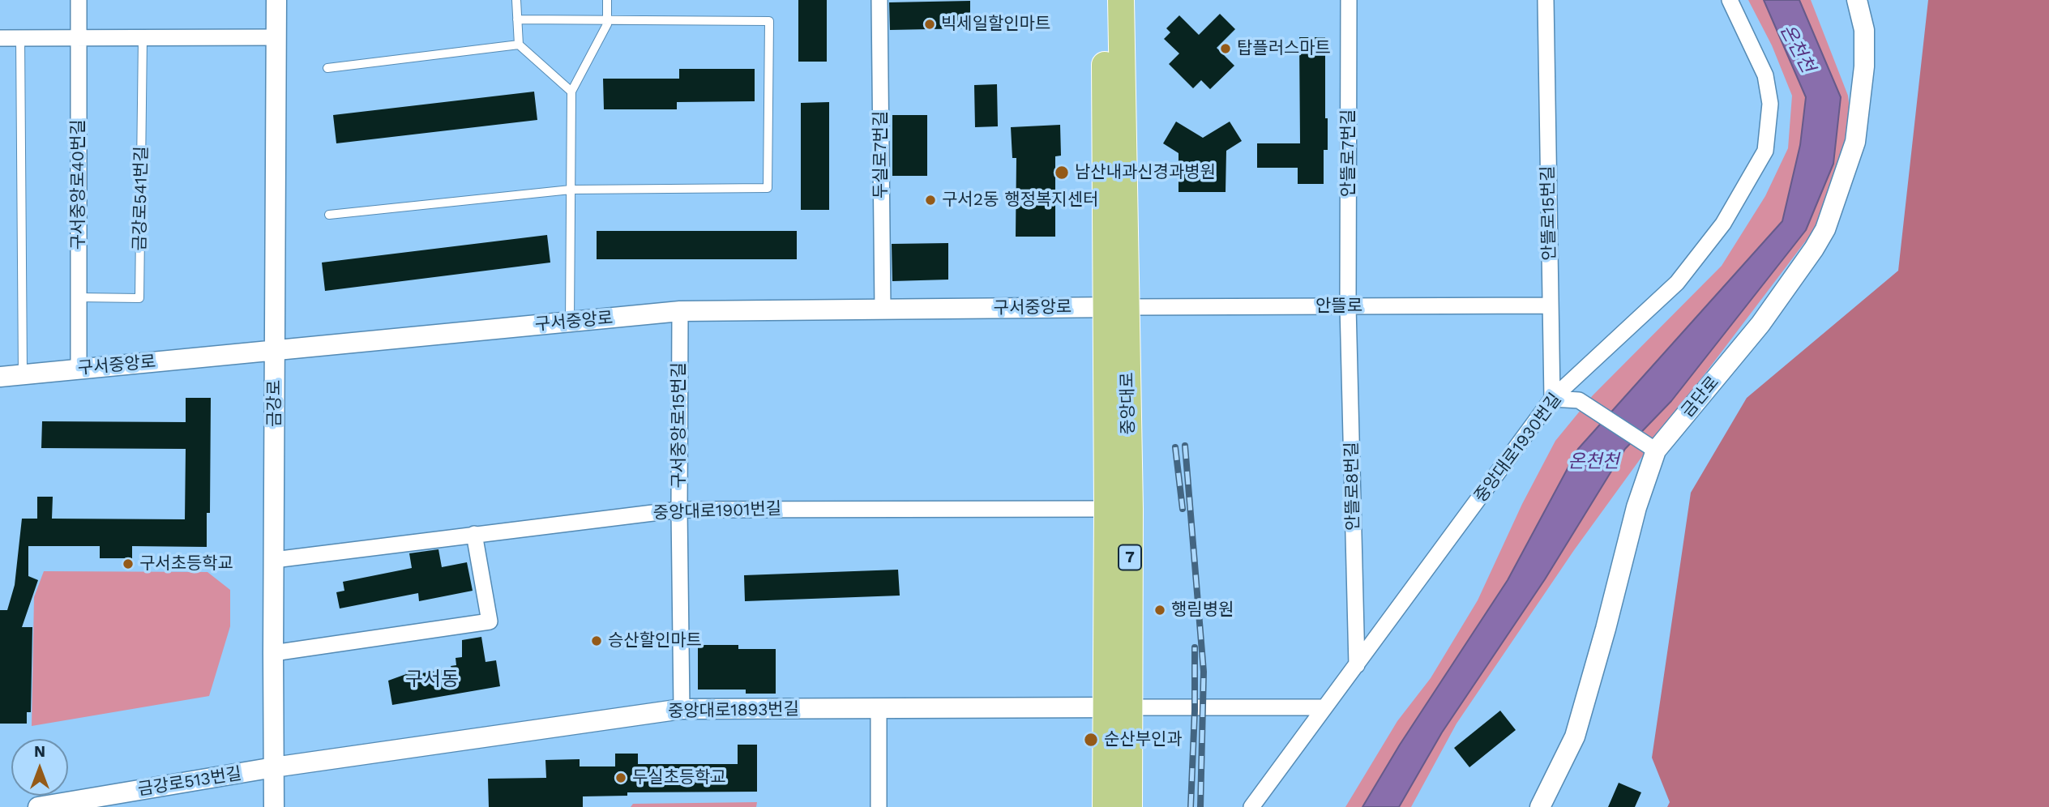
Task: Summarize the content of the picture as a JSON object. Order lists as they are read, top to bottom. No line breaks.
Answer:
{"streets":{"main road":["중앙대로","7"],"street":["안뜰로7번길","두실로7번길","구서중앙로40번길","안뜰로15번길","안뜰로","구서중앙로","금단로","금강로","구서중앙로15번길","중앙대로1930번길","안뜰로8번길","중앙대로1901번길","중앙대로1893번길","금강로513번길"],"lane":["금강로541번길"]},"crossings":[["안뜰로7번길","안뜰로"],["안뜰로7번길","안뜰로8번길"],["두실로7번길","구서중앙로"],["구서중앙로40번길","금강로541번길"],["구서중앙로40번길","구서중앙로"],["안뜰로15번길","안뜰로"],["안뜰로15번길","중앙대로1930번길"],["안뜰로","구서중앙로"],["안뜰로","중앙대로"],["안뜰로","안뜰로8번길"],["구서중앙로","금강로"],["구서중앙로","중앙대로"],["구서중앙로","구서중앙로15번길"],["금강로","중앙대로1901번길"],["금강로","중앙대로1893번길"],["금강로","금강로513번길"],["중앙대로","중앙대로1901번길"],["중앙대로","중앙대로1893번길"],["구서중앙로15번길","중앙대로1901번길"],["구서중앙로15번길","중앙대로1893번길"],["중앙대로1930번길","안뜰로8번길"],["중앙대로1893번길","금강로513번길"]],"districts":["구서동"],"water":["온천천"],"places":["빅세일할인마트","탑플러스마트","남산내과신경과병원","구서2동 행정복지센터","구서초등학교","행림병원","승산할인마트","순산부인과","두실초등학교"],"north":"top"}
